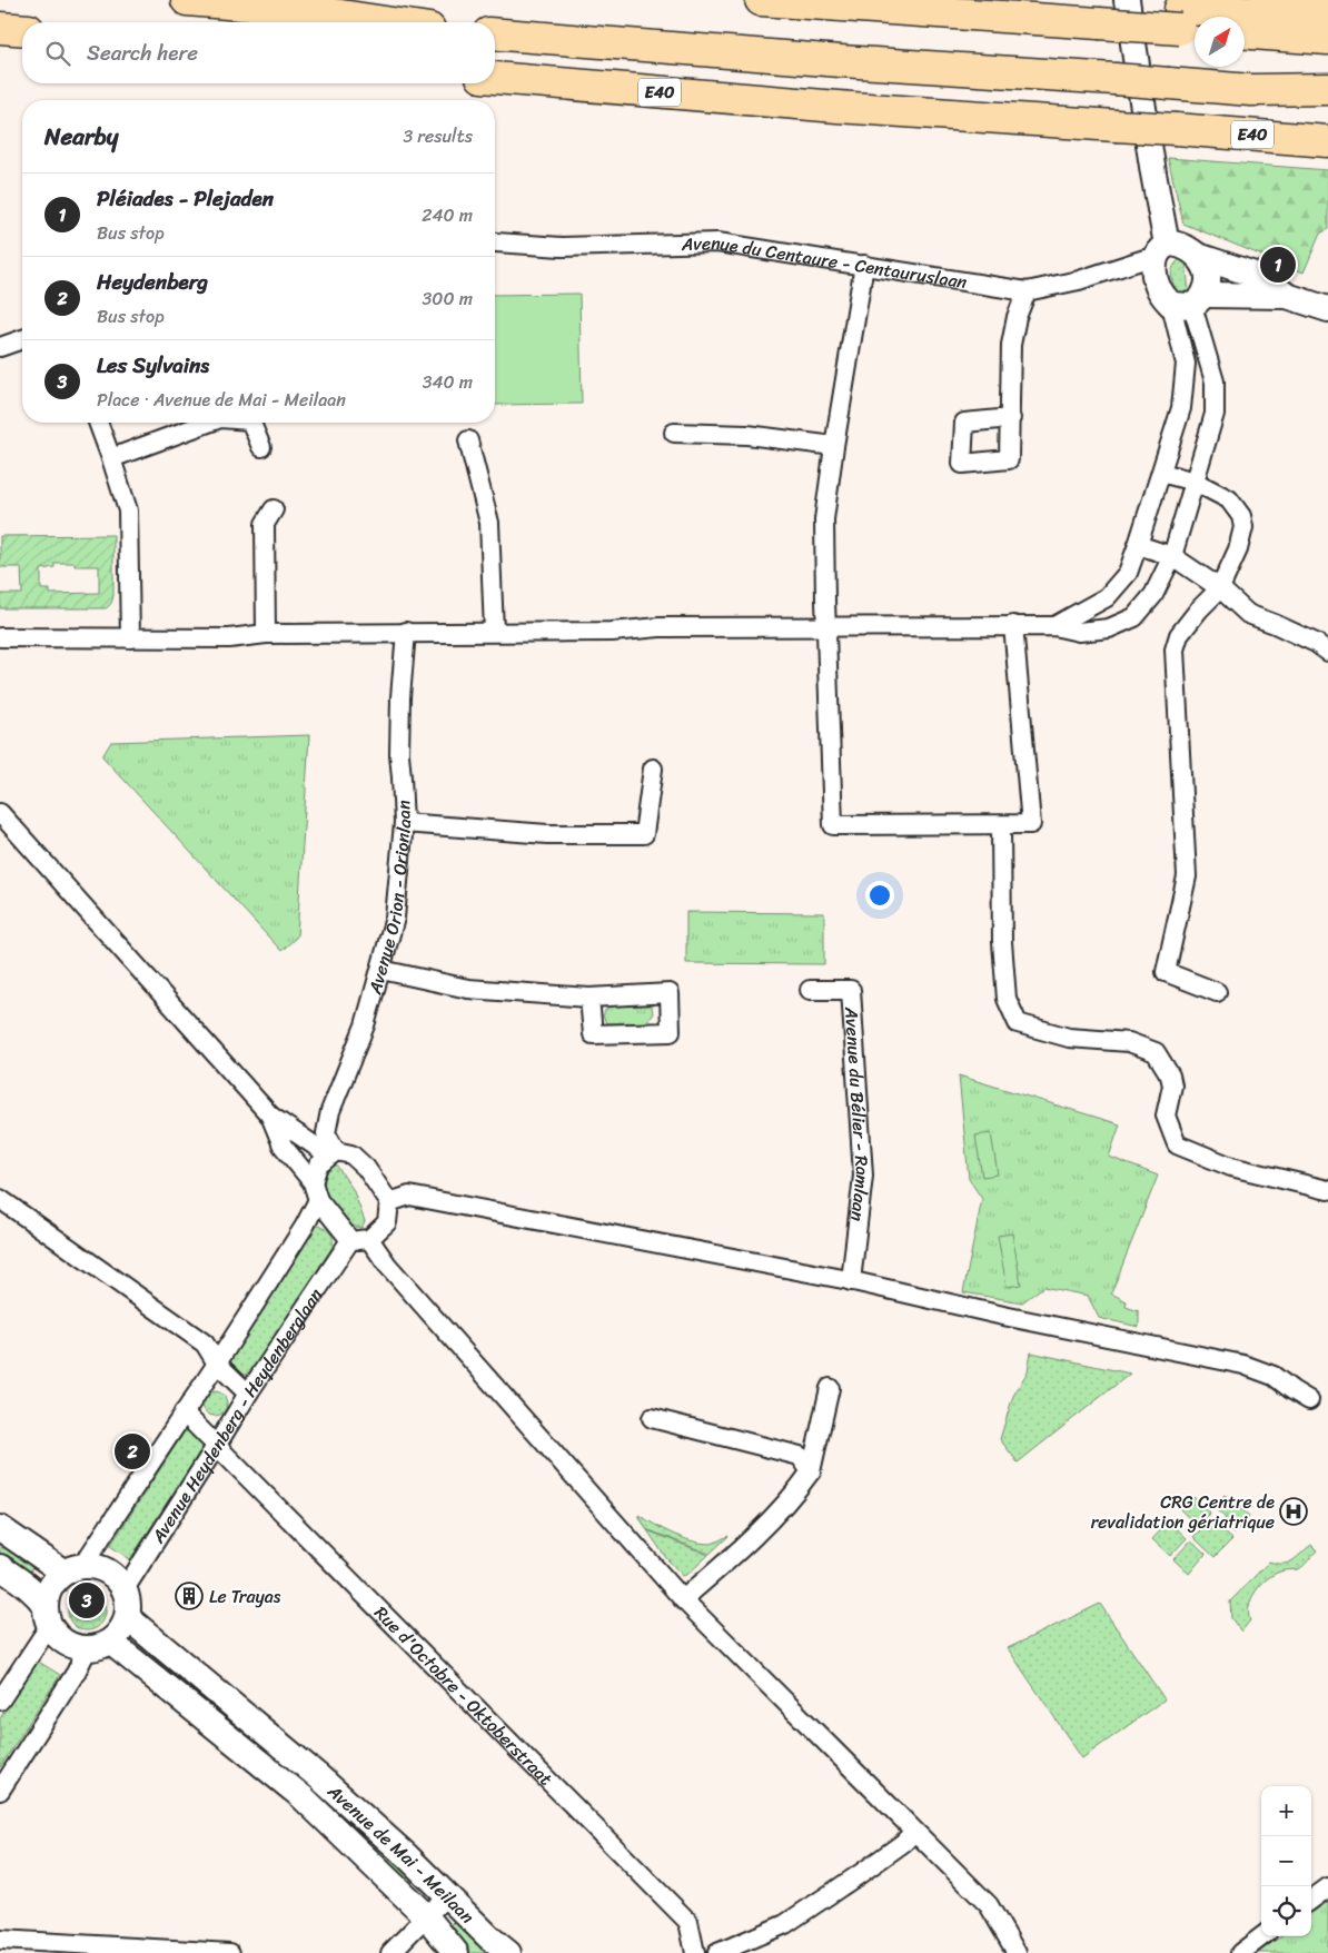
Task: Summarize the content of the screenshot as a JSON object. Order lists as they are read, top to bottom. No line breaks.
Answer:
{"streets":{"highway":["E40"],"street":["Avenue du Centaure - Centauruslaan","Avenue Orion - Orionlaan","Avenue du Bélier - Ramlaan","Avenue Heydenberg - Heydenberglaan","Rue d'Octobre - Oktoberstraat","Avenue de Mai - Meilaan"]},"crossings":[["Avenue Orion - Orionlaan","Avenue Heydenberg - Heydenberglaan"],["Avenue Heydenberg - Heydenberglaan","Rue d'Octobre - Oktoberstraat"],["Avenue Heydenberg - Heydenberglaan","Avenue de Mai - Meilaan"]],"places":{"hospital":["CRG Centre de revalidation gériatrique"],"building":["Le Trayas"]},"north":"top right","page":{"search":"Search here","heading":["Nearby","3 results"],"list":[{"mark":"1","name":"Pléiades - Plejaden","note":"Bus stop","value":"240 m"},{"mark":"2","name":"Heydenberg","note":"Bus stop","value":"300 m"},{"mark":"3","name":"Les Sylvains","note":"Place · Avenue de Mai - Meilaan","value":"340 m"}],"pins":["1","2","3"],"map_buttons":["+","−"]}}
